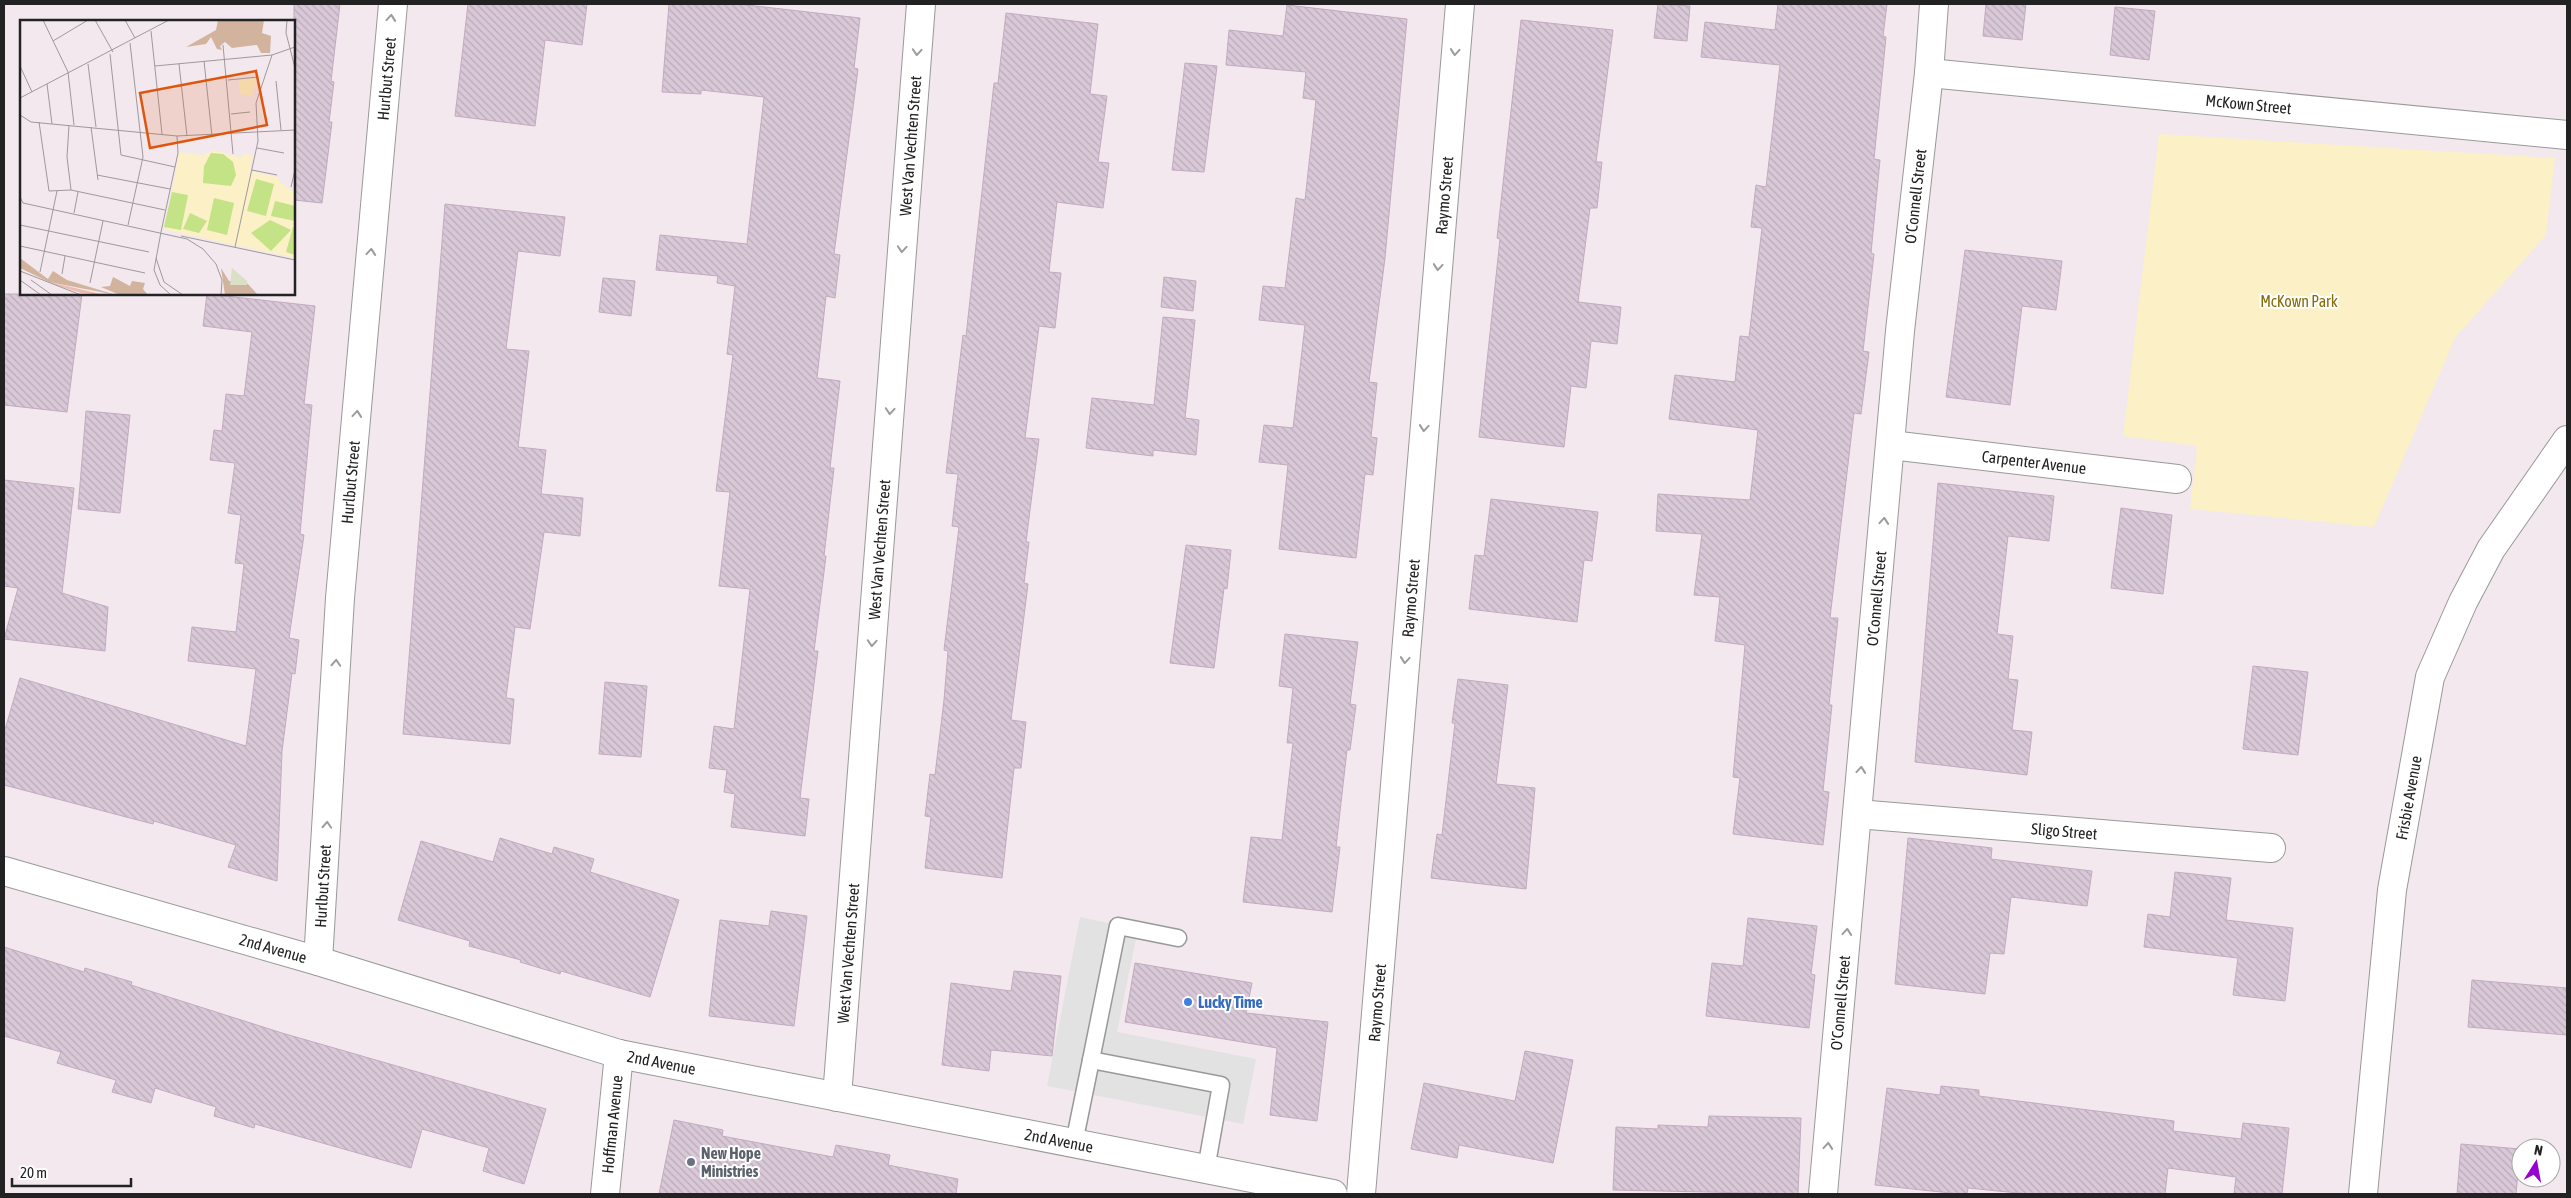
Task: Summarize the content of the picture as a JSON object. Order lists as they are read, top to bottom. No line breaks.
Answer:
{"streets":{"street":["Hurlbut Street","McKown Street","West Van Vechten Street","Raymo Street","O'Connell Street","Carpenter Avenue","Frisbie Avenue","Sligo Street","2nd Avenue","Hoffman Avenue"]},"crossings":[["Hurlbut Street","2nd Avenue"],["McKown Street","O'Connell Street"],["West Van Vechten Street","2nd Avenue"],["O'Connell Street","Carpenter Avenue"],["O'Connell Street","Sligo Street"],["2nd Avenue","Hoffman Avenue"]],"one_way":["Hurlbut Street","West Van Vechten Street","Raymo Street","O'Connell Street"],"parks":["McKown Park"],"places":["Lucky Time","New Hope Ministries"],"scale_bar":"20 m","north":"top"}
